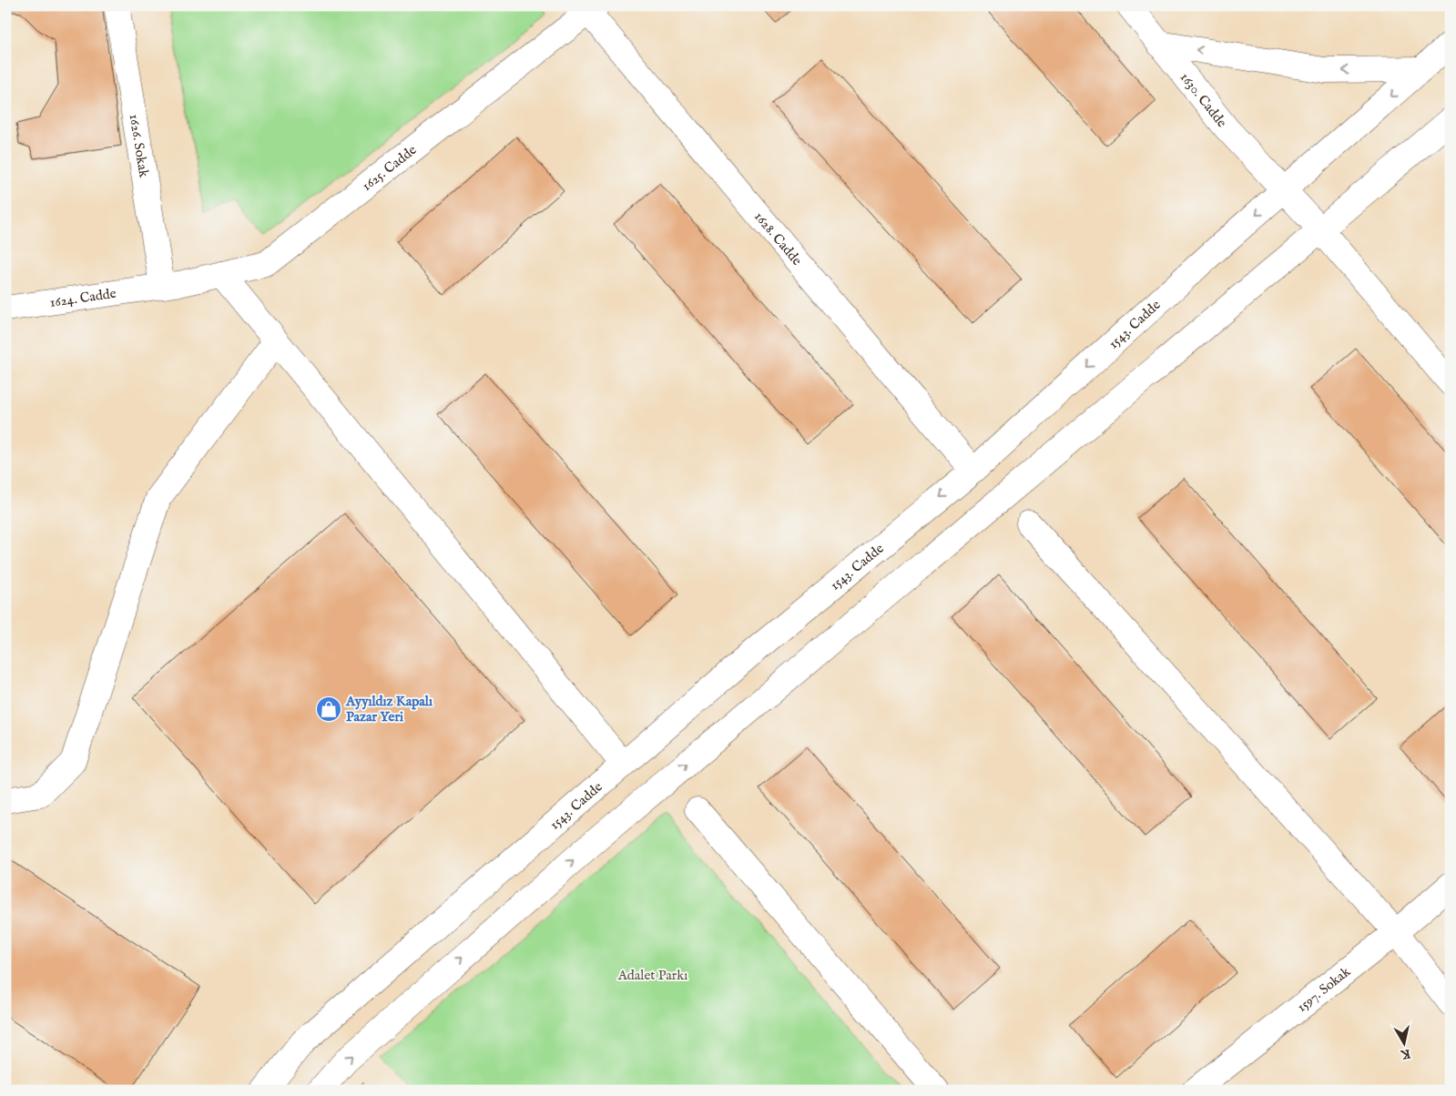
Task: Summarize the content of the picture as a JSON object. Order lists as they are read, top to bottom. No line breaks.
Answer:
{"streets":{"street":["1630. Cadde","1626. Sokak","1625. Cadde","1628. Cadde","1624. Cadde","1543. Cadde","1597. Sokak"]},"crossings":[["1630. Cadde","1543. Cadde"],["1626. Sokak","1625. Cadde"],["1626. Sokak","1624. Cadde"],["1625. Cadde","1628. Cadde"],["1625. Cadde","1624. Cadde"],["1628. Cadde","1543. Cadde"]],"parks":["Adalet Parkı"],"places":{"shop":["Ayyıldız Kapalı Pazar Yeri"]},"north":"bottom"}
